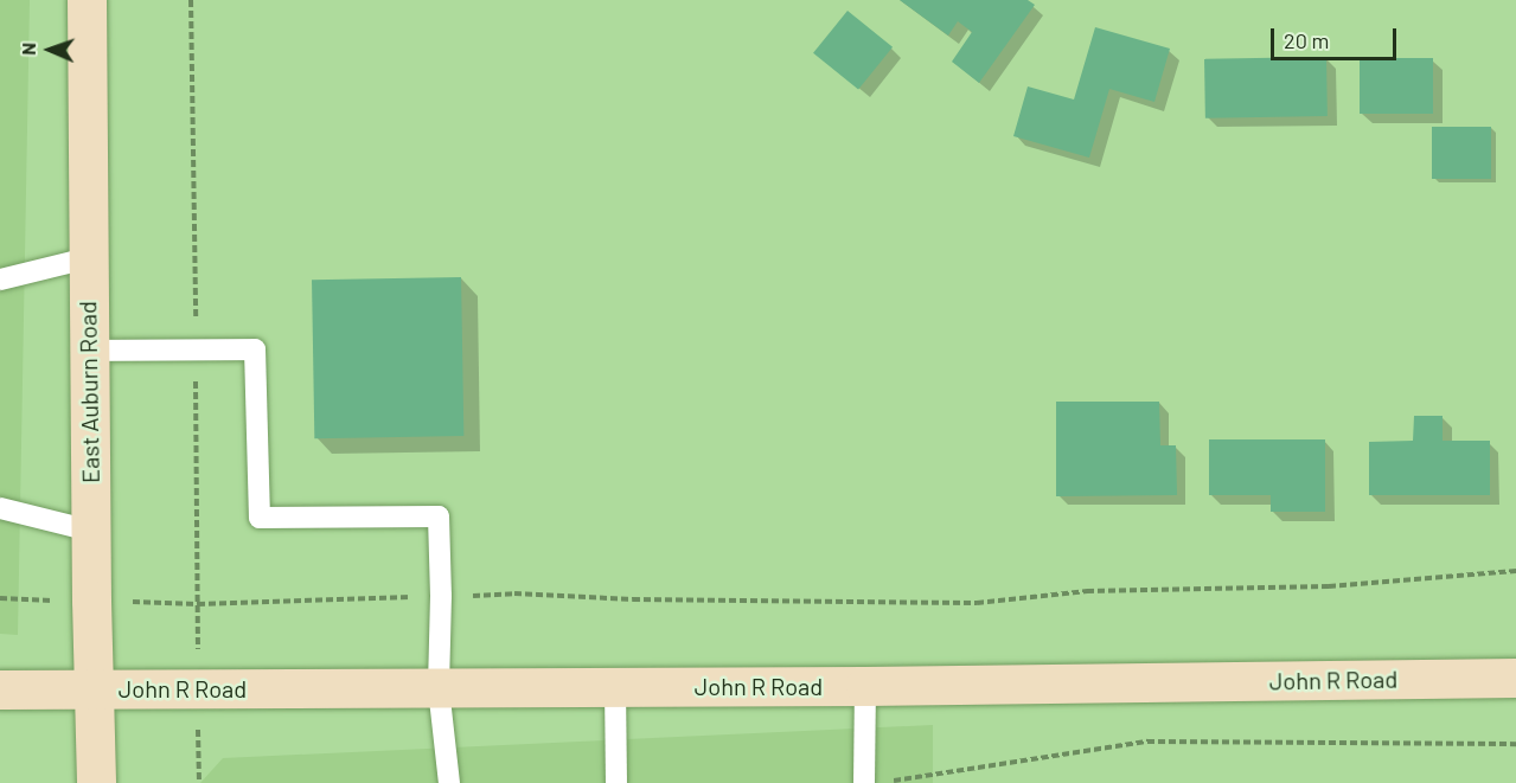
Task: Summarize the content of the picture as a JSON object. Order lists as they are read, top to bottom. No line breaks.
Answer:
{"streets":{"main road":["East Auburn Road","John R Road"]},"crossings":[["East Auburn Road","John R Road"]],"scale_bar":"20 m","north":"left"}
